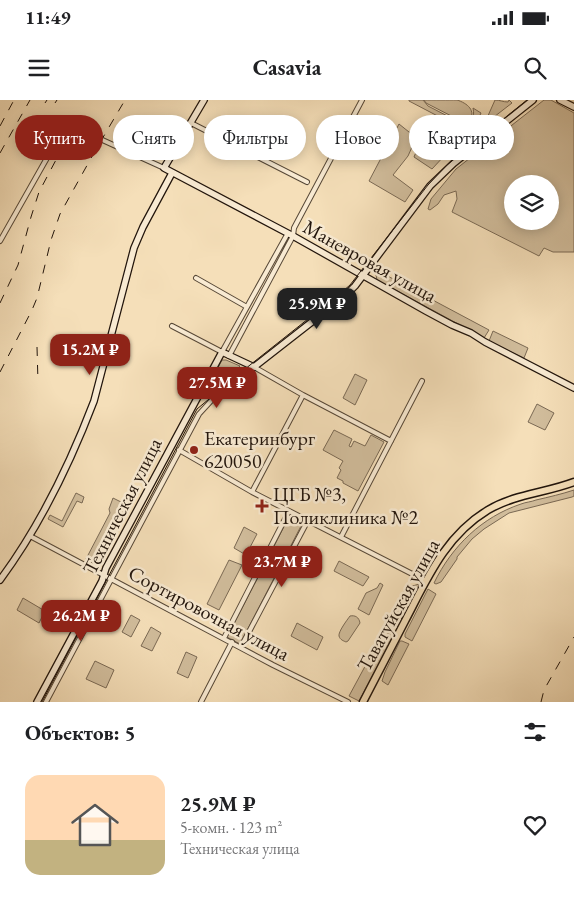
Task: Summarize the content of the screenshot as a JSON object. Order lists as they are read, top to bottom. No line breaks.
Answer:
{"streets":{"main road":["Таватуйская улица"],"street":["Маневровая улица","Техническая улица","Сортировочная улица"]},"crossings":[["Техническая улица","Сортировочная улица"]],"places":{"other":["Екатеринбург 620050"],"health":["ЦГБ №3, Поликлиника №2"]},"page":{"status":"11:49","header":"Casavia","chip":["Купить","Снять","Фильтры","Новое","Квартира"],"price":["25.9M ₽","15.2M ₽","27.5M ₽","23.7M ₽","26.2M ₽"],"heading":"Объектов: 5","list":[{"name":"25.9M ₽","note":"5-комн. · 123 m² · Техническая улица"}]}}
